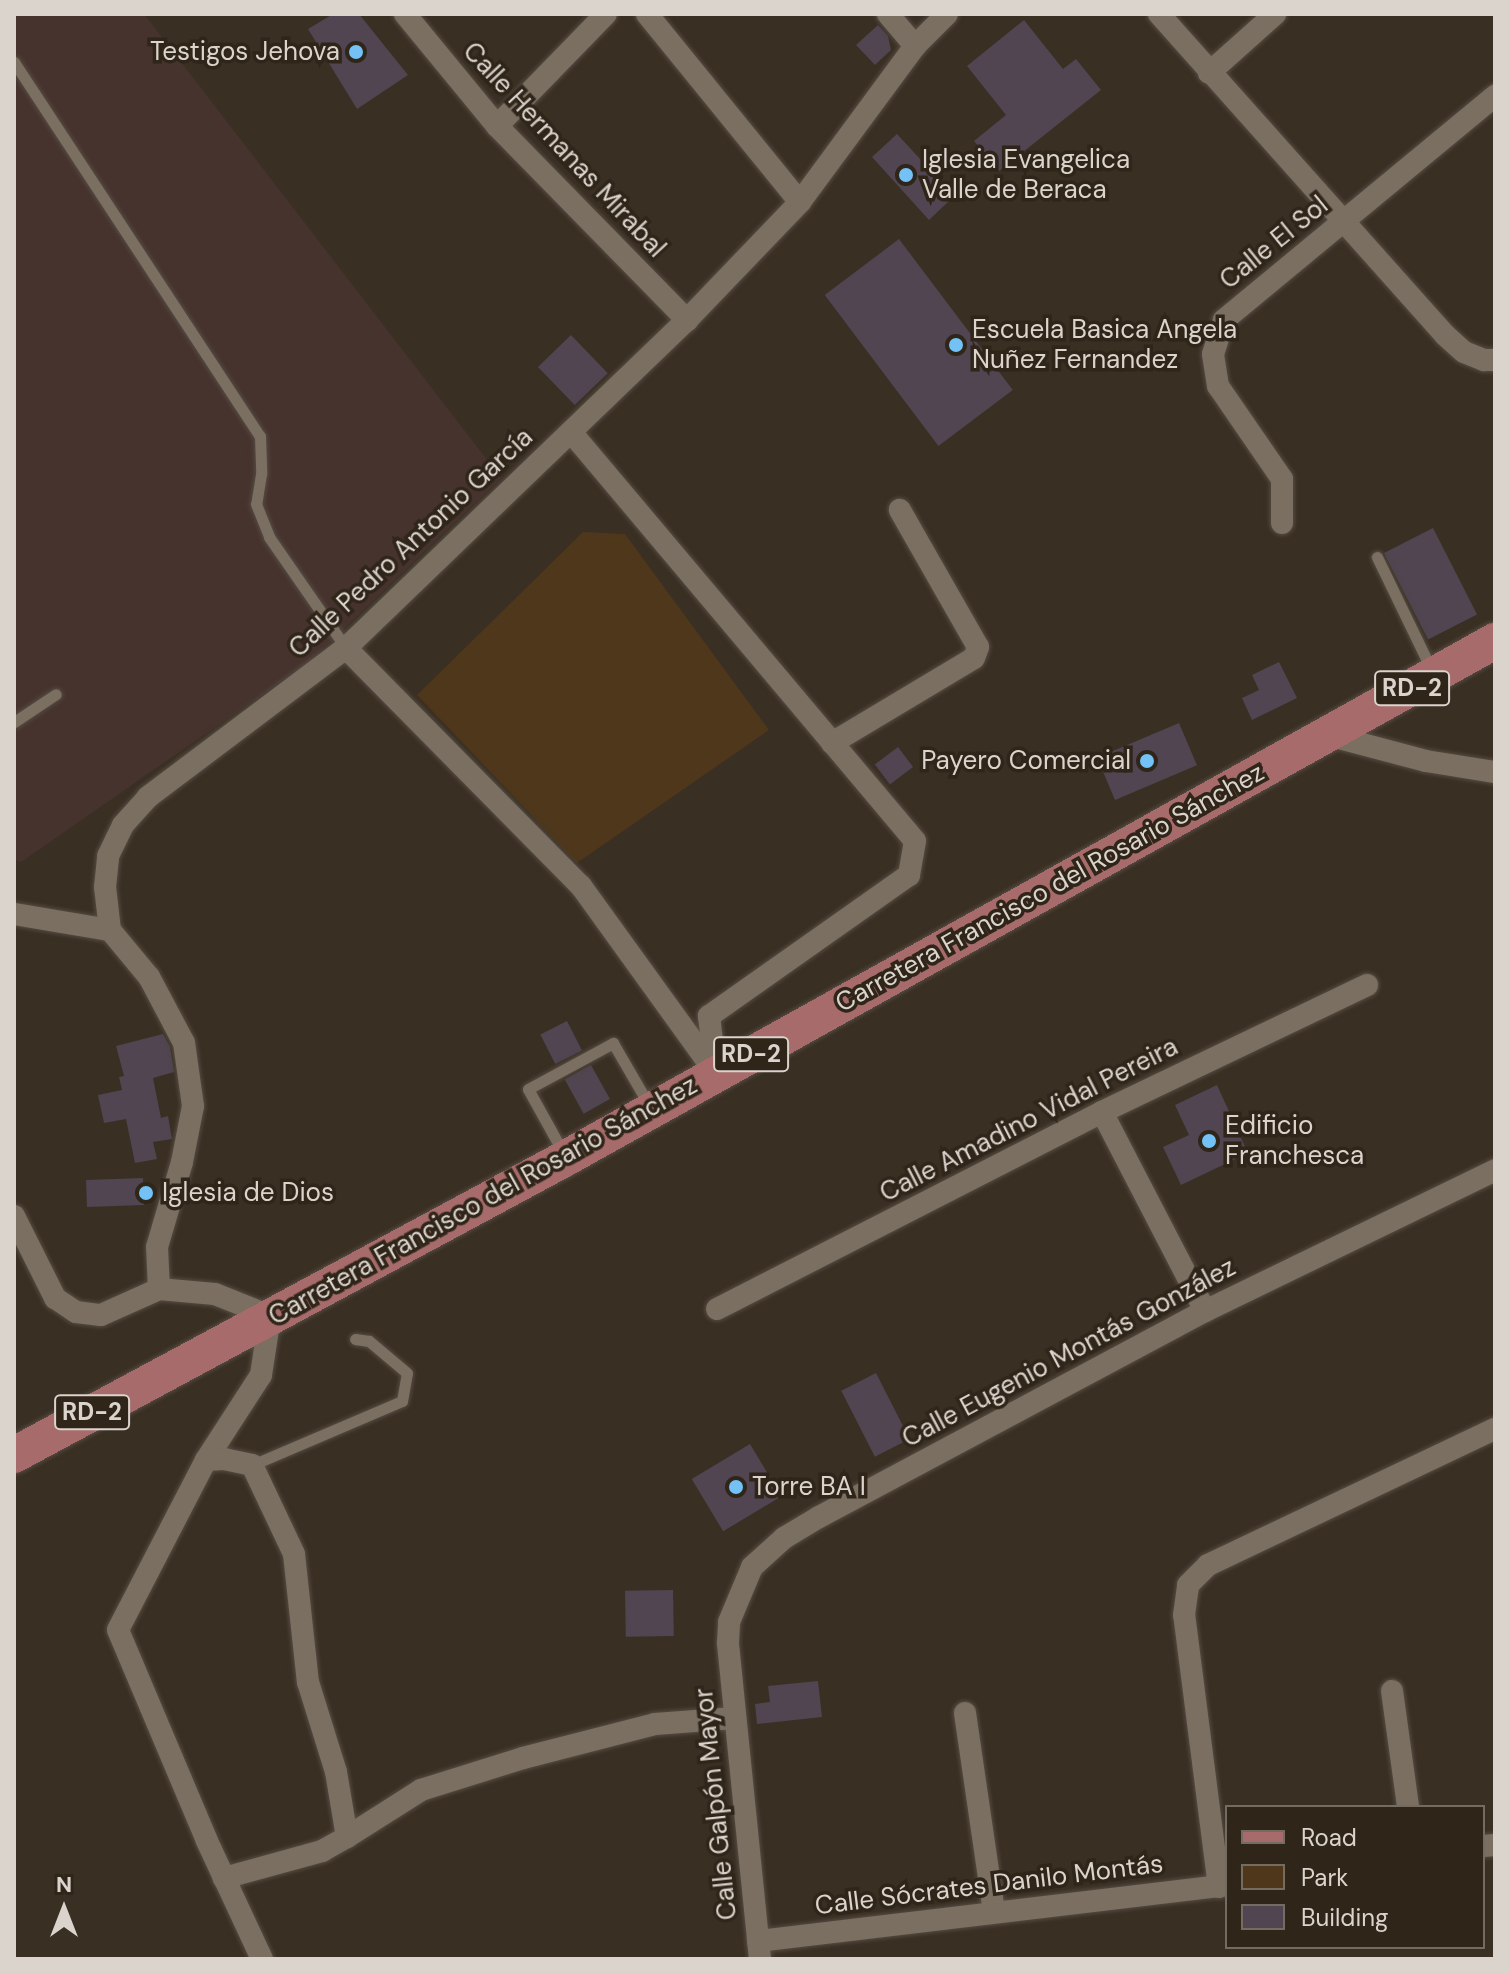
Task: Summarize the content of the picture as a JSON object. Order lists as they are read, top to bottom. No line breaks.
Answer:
{"streets":{"main road":["RD-2","Carretera Francisco del Rosario Sánchez"],"street":["Calle Hermanas Mirabal","Calle El Sol","Calle Pedro Antonio García","Calle Amadino Vidal Pereira","Calle Eugenio Montás González","Calle Galpón Mayor","Calle Sócrates Danilo Montás"]},"crossings":[["Calle Hermanas Mirabal","Calle Pedro Antonio García"],["Calle Eugenio Montás González","Calle Galpón Mayor"],["Calle Galpón Mayor","Calle Sócrates Danilo Montás"]],"places":["Testigos Jehova","Iglesia Evangelica Valle de Beraca","Escuela Basica Angela Nuñez Fernandez","Payero Comercial","Edificio Franchesca","Iglesia de Dios","Torre BA I"],"legend":["Road","Park","Building"],"north":"top"}
